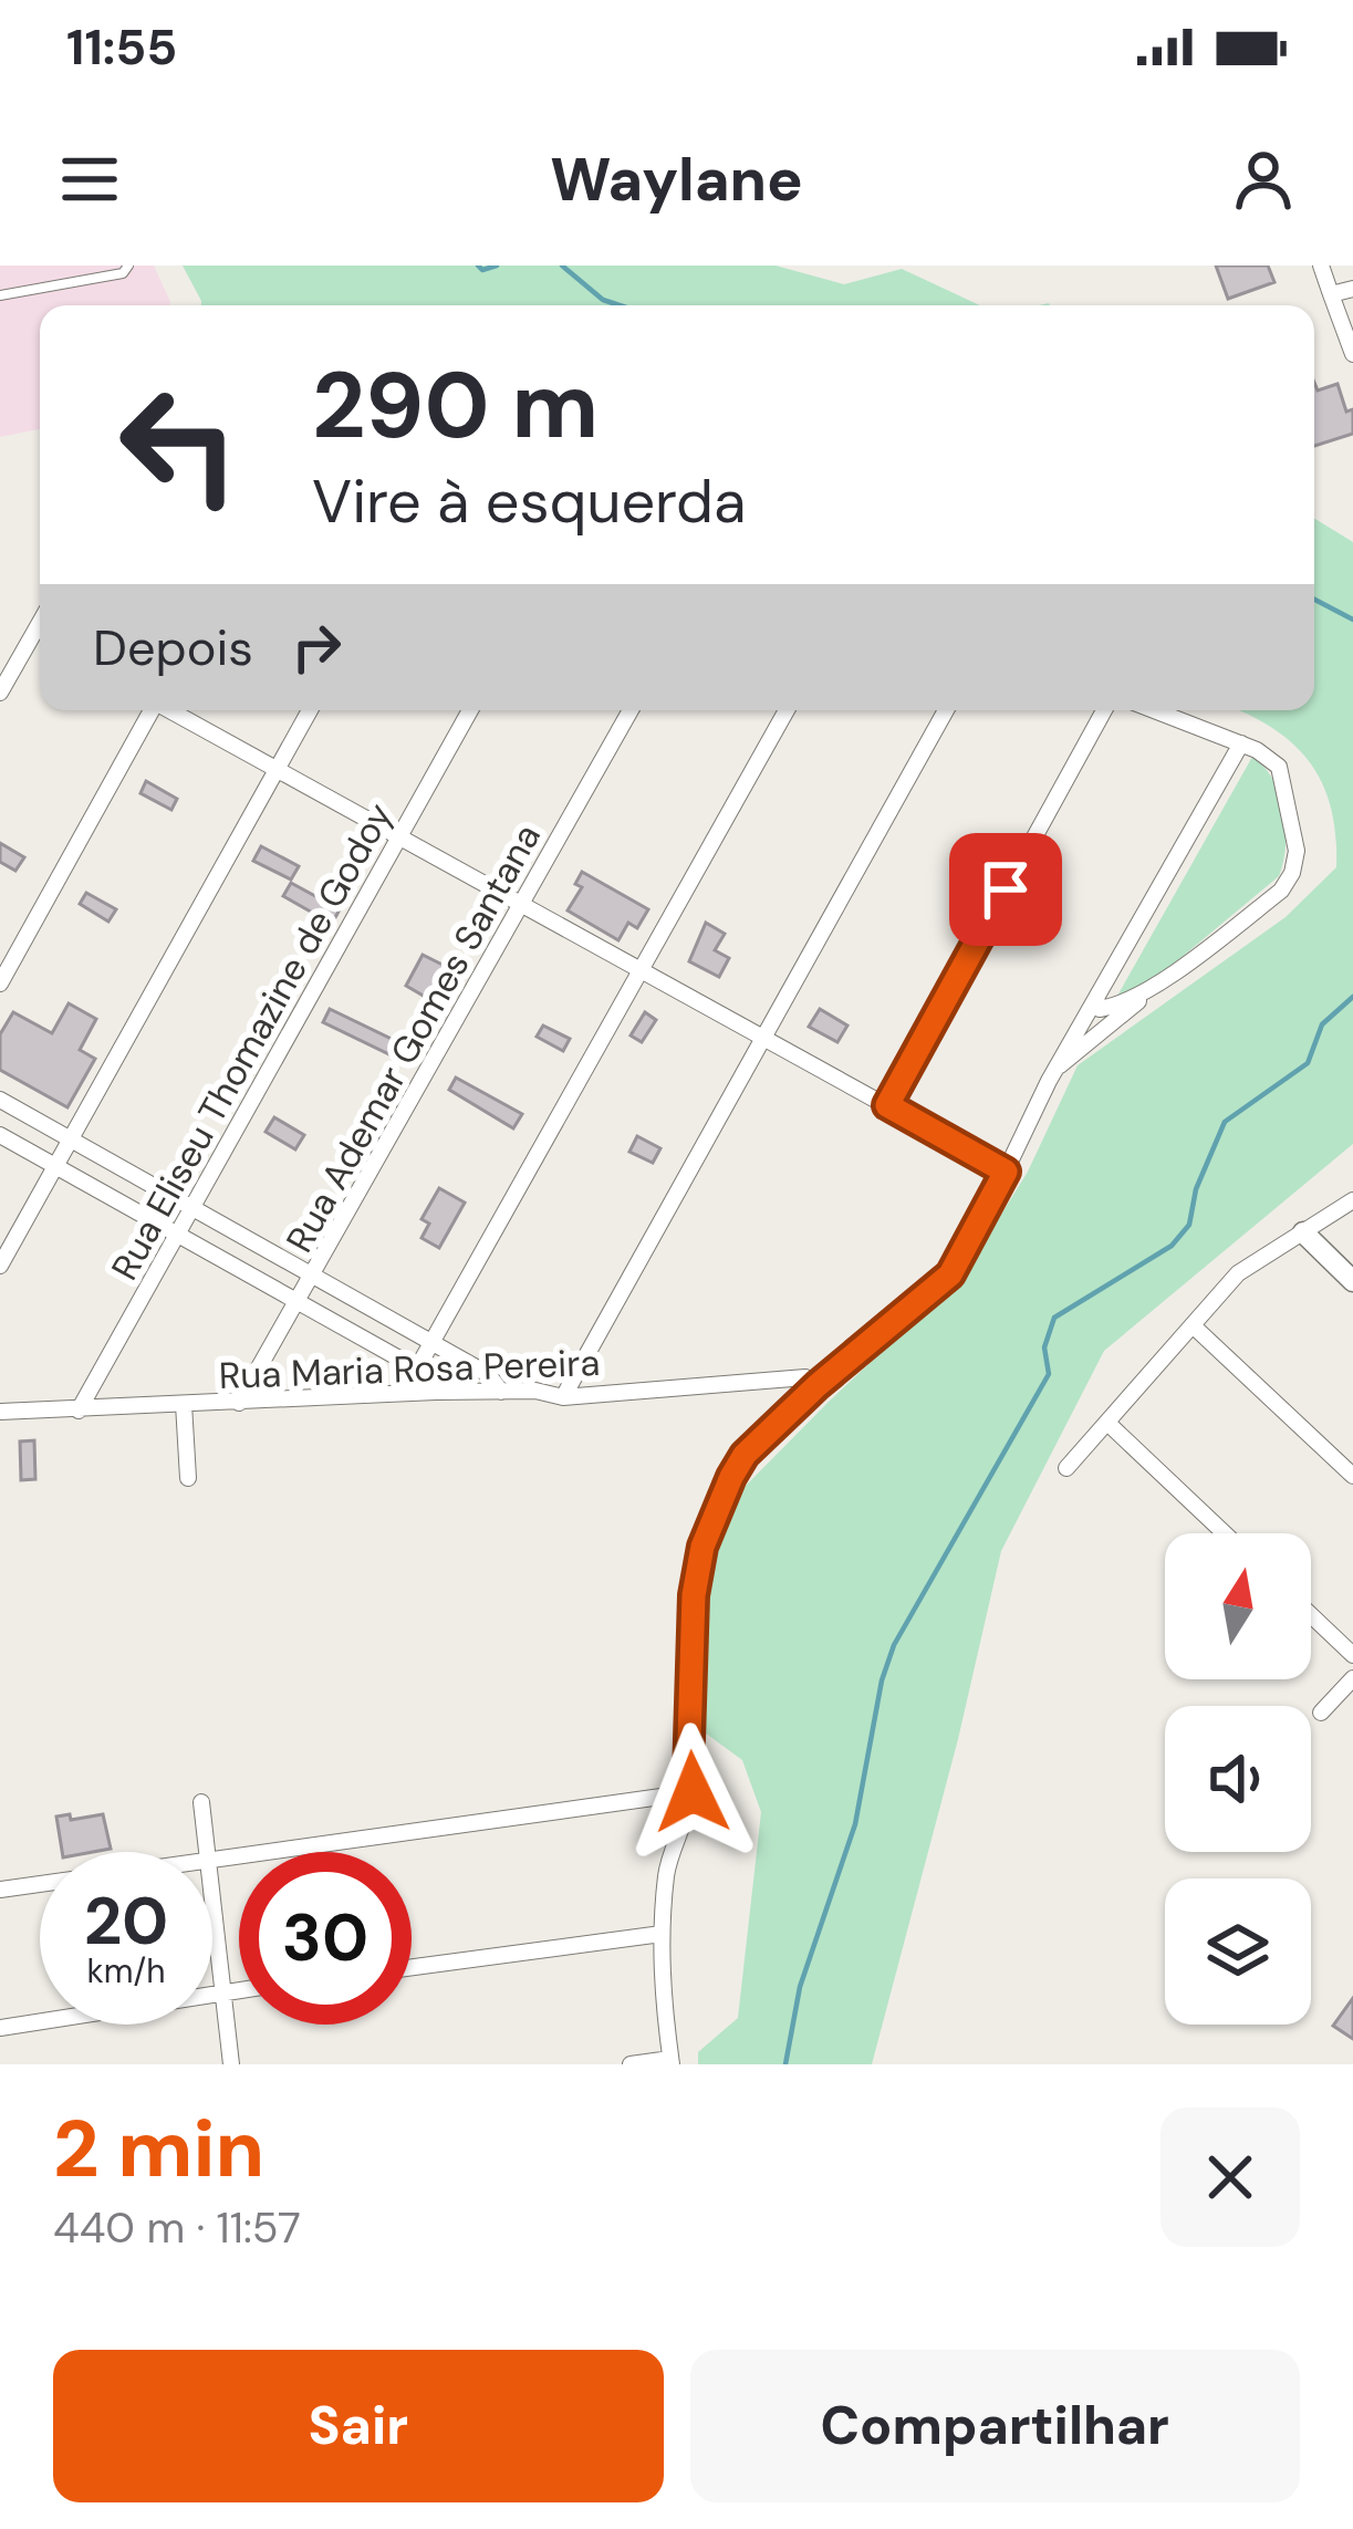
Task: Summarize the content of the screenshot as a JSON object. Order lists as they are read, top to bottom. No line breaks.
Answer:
{"streets":{"street":["Rua Ademar Gomes Santana","Rua Eliseu Thomazine de Godoy","Rua Maria Rosa Pereira"]},"crossings":[["Rua Ademar Gomes Santana","Rua Maria Rosa Pereira"],["Rua Eliseu Thomazine de Godoy","Rua Maria Rosa Pereira"]],"north":"top","page":{"status":"11:55","header":"Waylane","turn":["290 m","Vire à esquerda"],"then":"Depois","speed":"20 km/h","limit":"30","heading":["2 min","440 m · 11:57"],"buttons":["Sair","Compartilhar"]}}
